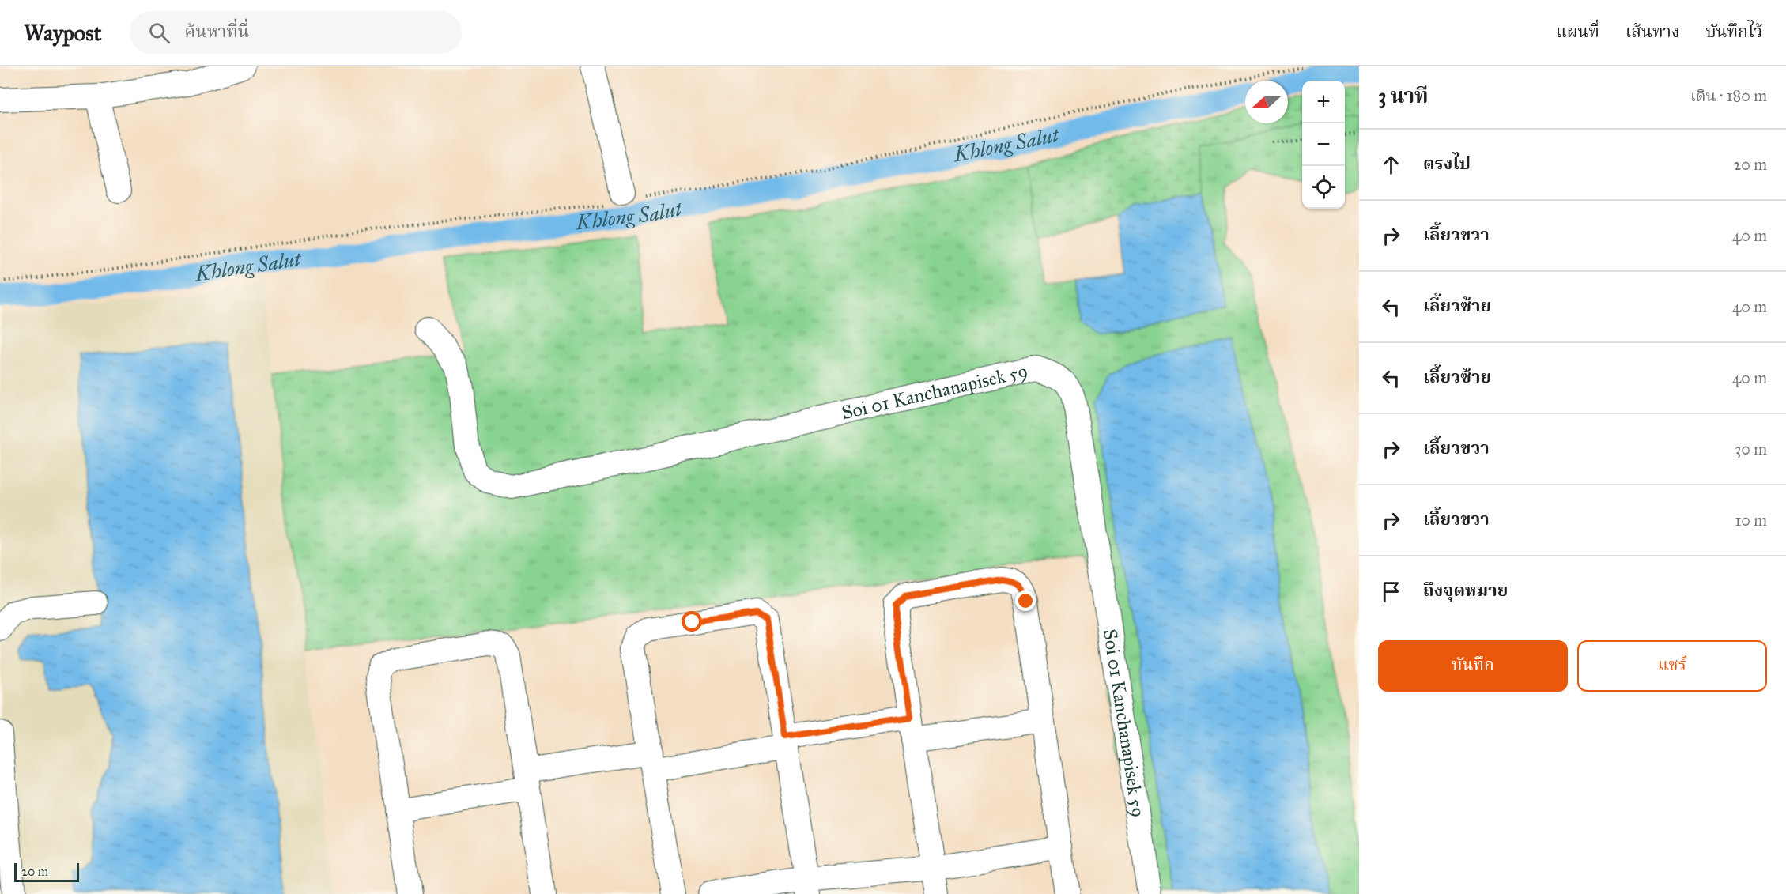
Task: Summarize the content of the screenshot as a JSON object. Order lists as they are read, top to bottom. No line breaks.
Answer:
{"streets":{"street":["Soi 01 Kanchanapisek 59"]},"water":["Khlong Salut"],"scale_bar":"20 m","north":"left","page":{"header":"Waypost","search":"ค้นหาที่นี่","nav":["แผนที่","เส้นทาง","บันทึกไว้"],"heading":["3 นาที","เดิน · 180 m"],"map_buttons":["+","−"],"list":[["ตรงไป","20 m"],["เลี้ยวขวา","40 m"],["เลี้ยวซ้าย","40 m"],["เลี้ยวซ้าย","40 m"],["เลี้ยวขวา","30 m"],["เลี้ยวขวา","10 m"],"ถึงจุดหมาย"],"buttons":["บันทึก","แชร์"],"scale":"20 m"}}
